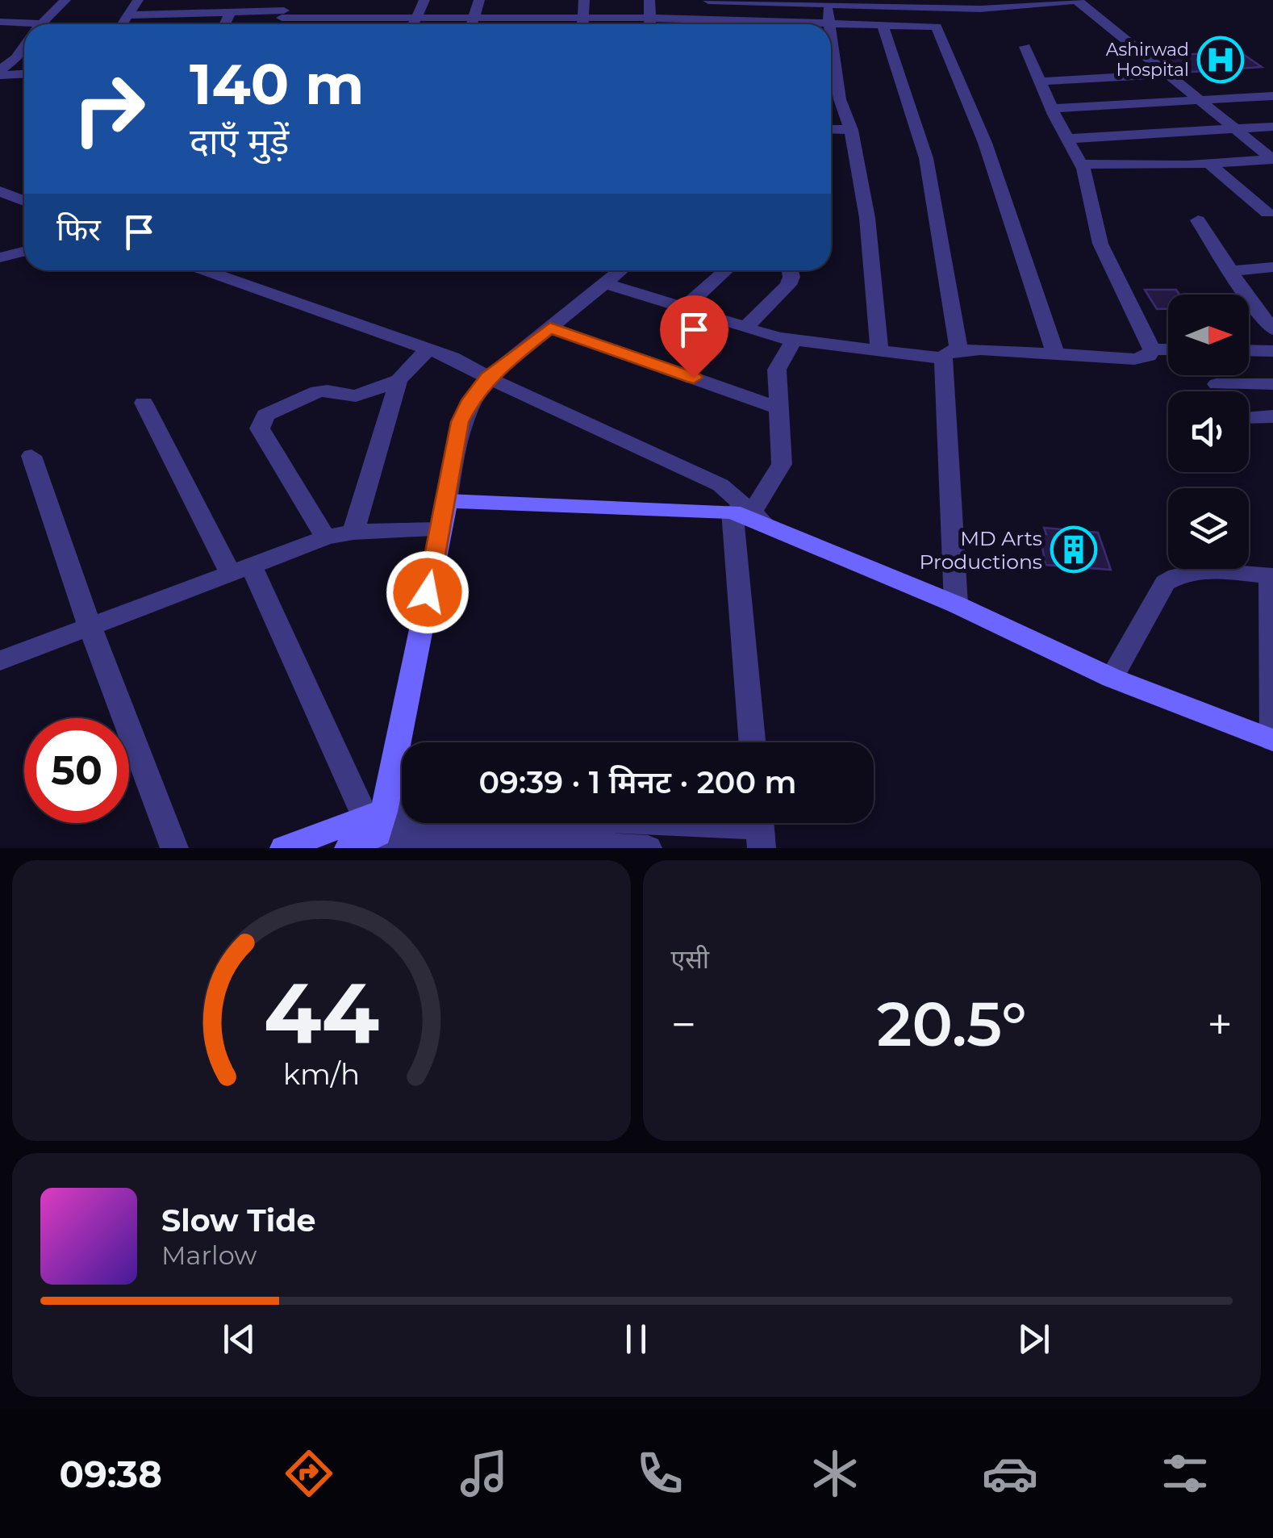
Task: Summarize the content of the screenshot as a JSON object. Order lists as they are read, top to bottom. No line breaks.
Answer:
{"places":{"hospital":["Ashirwad Hospital"],"building":["MD Arts Productions"]},"north":"right","page":{"turn":["140 m","दाएँ मुड़ें"],"then":"फिर","limit":"50","trip":"09:39 · 1 मिनट · 200 m","tile":"एसी","heat":["−","20.5°","+"],"song":["Slow Tide","Marlow"],"tabs":"09:38","gauge":["44","km/h"]}}
